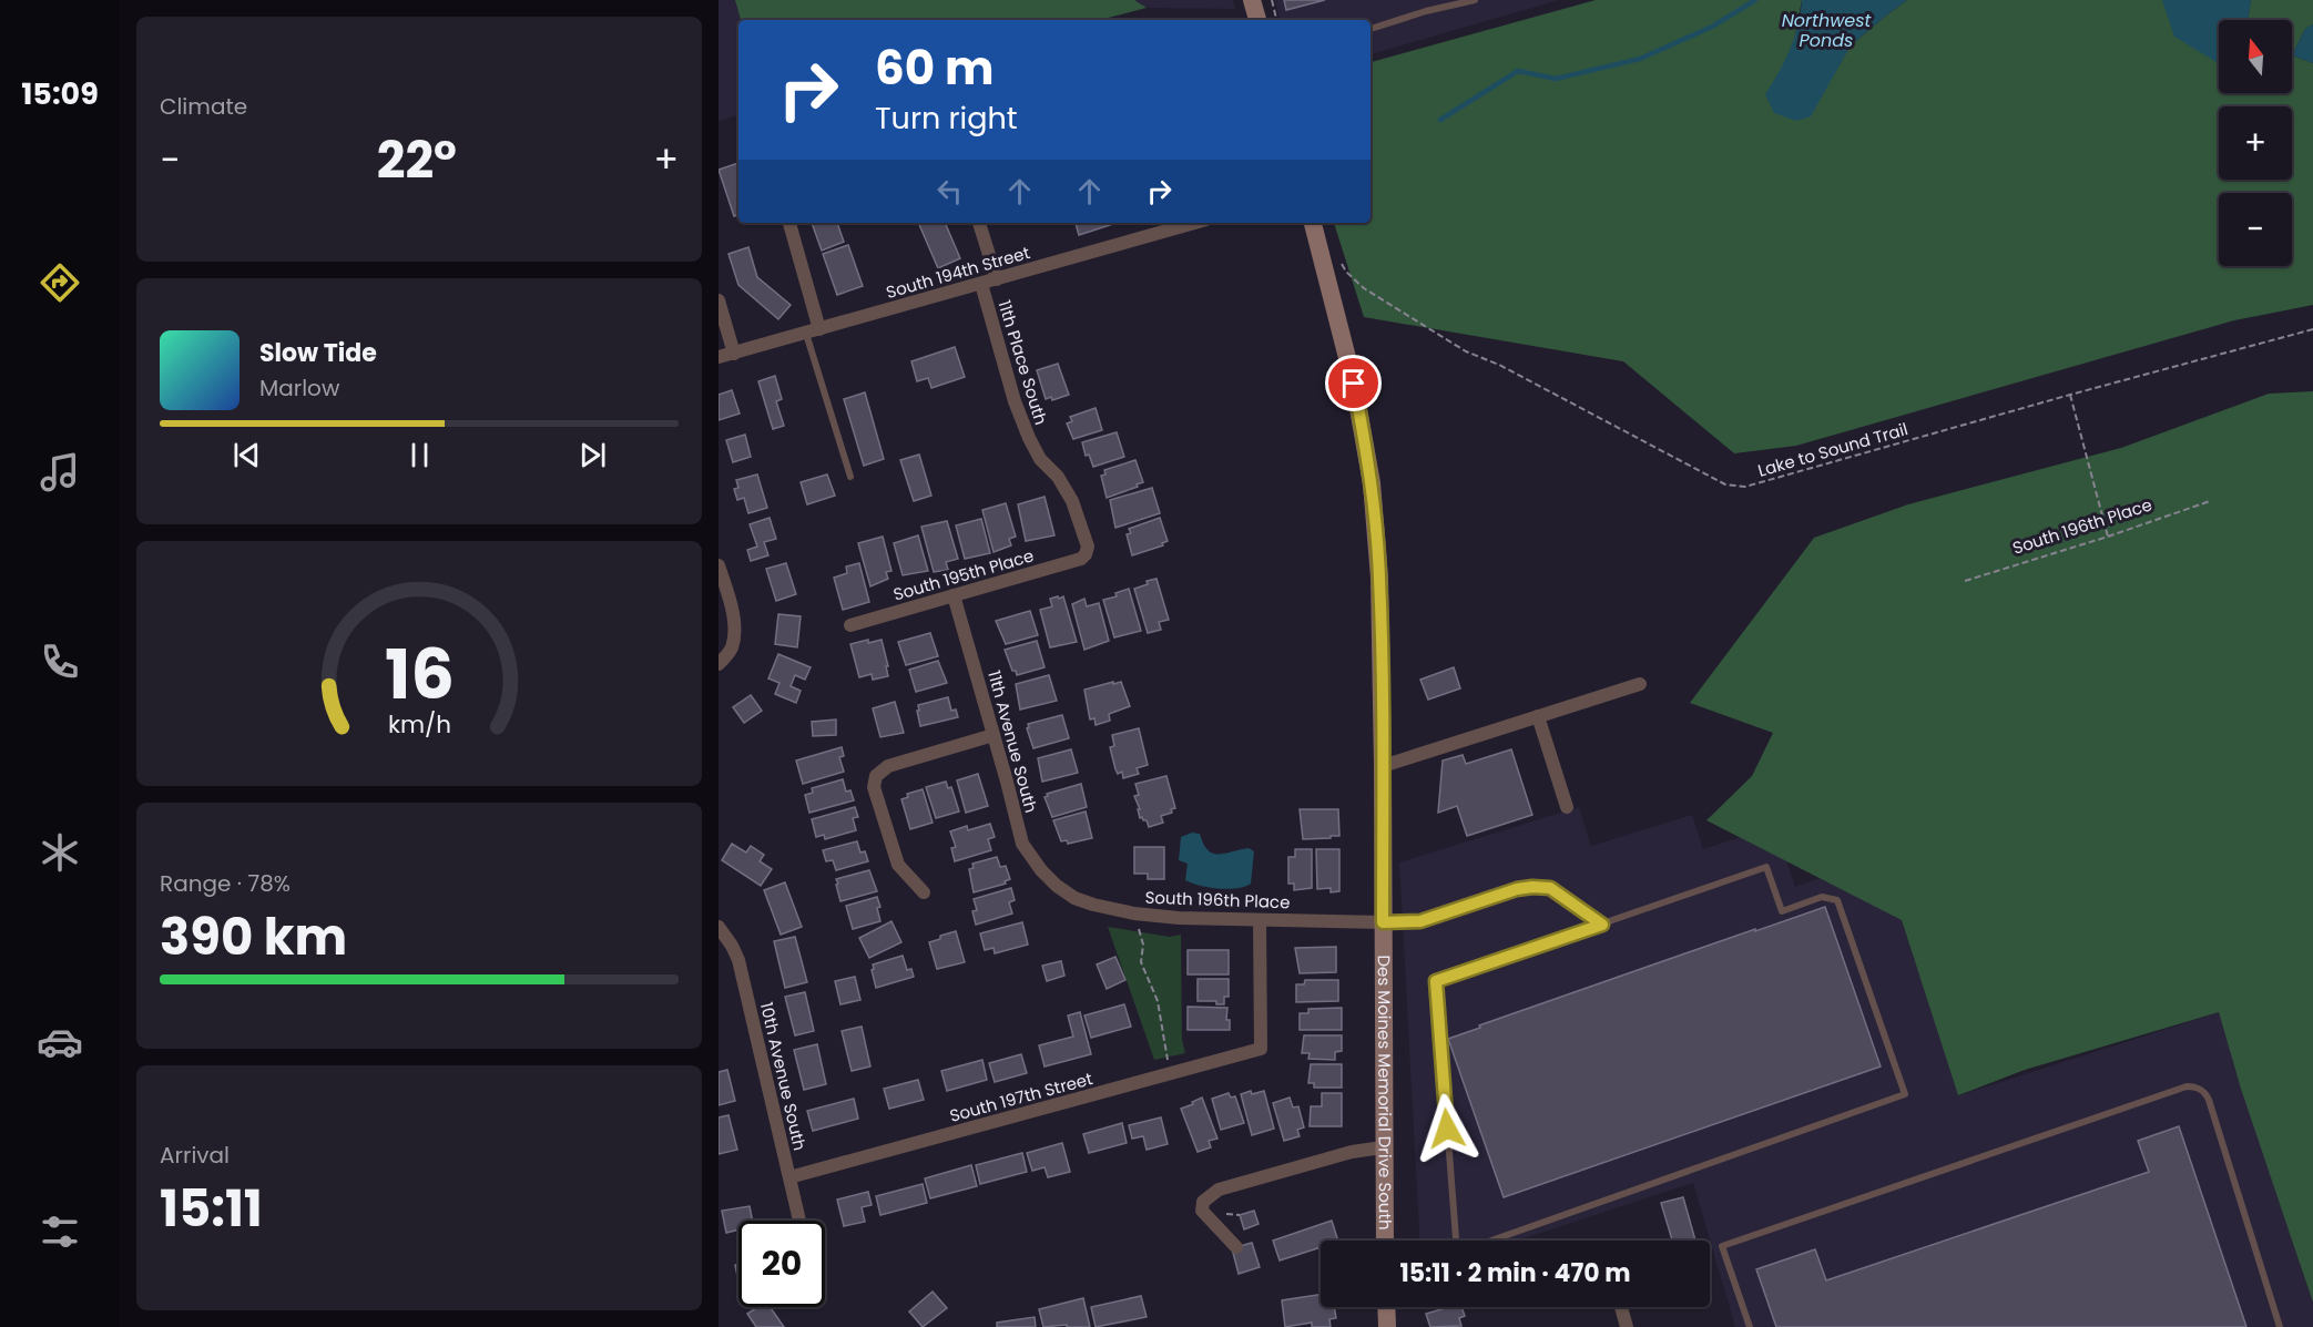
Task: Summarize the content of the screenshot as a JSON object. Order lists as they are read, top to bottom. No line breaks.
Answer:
{"streets":{"main road":["Des Moines Memorial Drive South"],"street":["South 194th Street","11th Place South","South 196th Place","South 195th Place","11th Avenue South","10th Avenue South","South 197th Street"],"path":["Lake to Sound Trail"]},"crossings":[["South 194th Street","11th Place South"],["11th Place South","South 195th Place"],["South 196th Place","11th Avenue South"],["South 196th Place","Des Moines Memorial Drive South"],["South 196th Place","South 197th Street"],["South 195th Place","11th Avenue South"],["10th Avenue South","South 197th Street"]],"water":["Northwest Ponds"],"north":"top","page":{"tabs":"15:09","tile":["Climate",["Range · 78%","390 km"],["Arrival","15:11"]],"map_buttons":["+","−"],"turn":["60 m","Turn right"],"heat":["−","22°","+"],"song":["Slow Tide","Marlow"],"limit":"20","trip":"15:11 · 2 min · 470 m","gauge":["16","km/h"]}}
